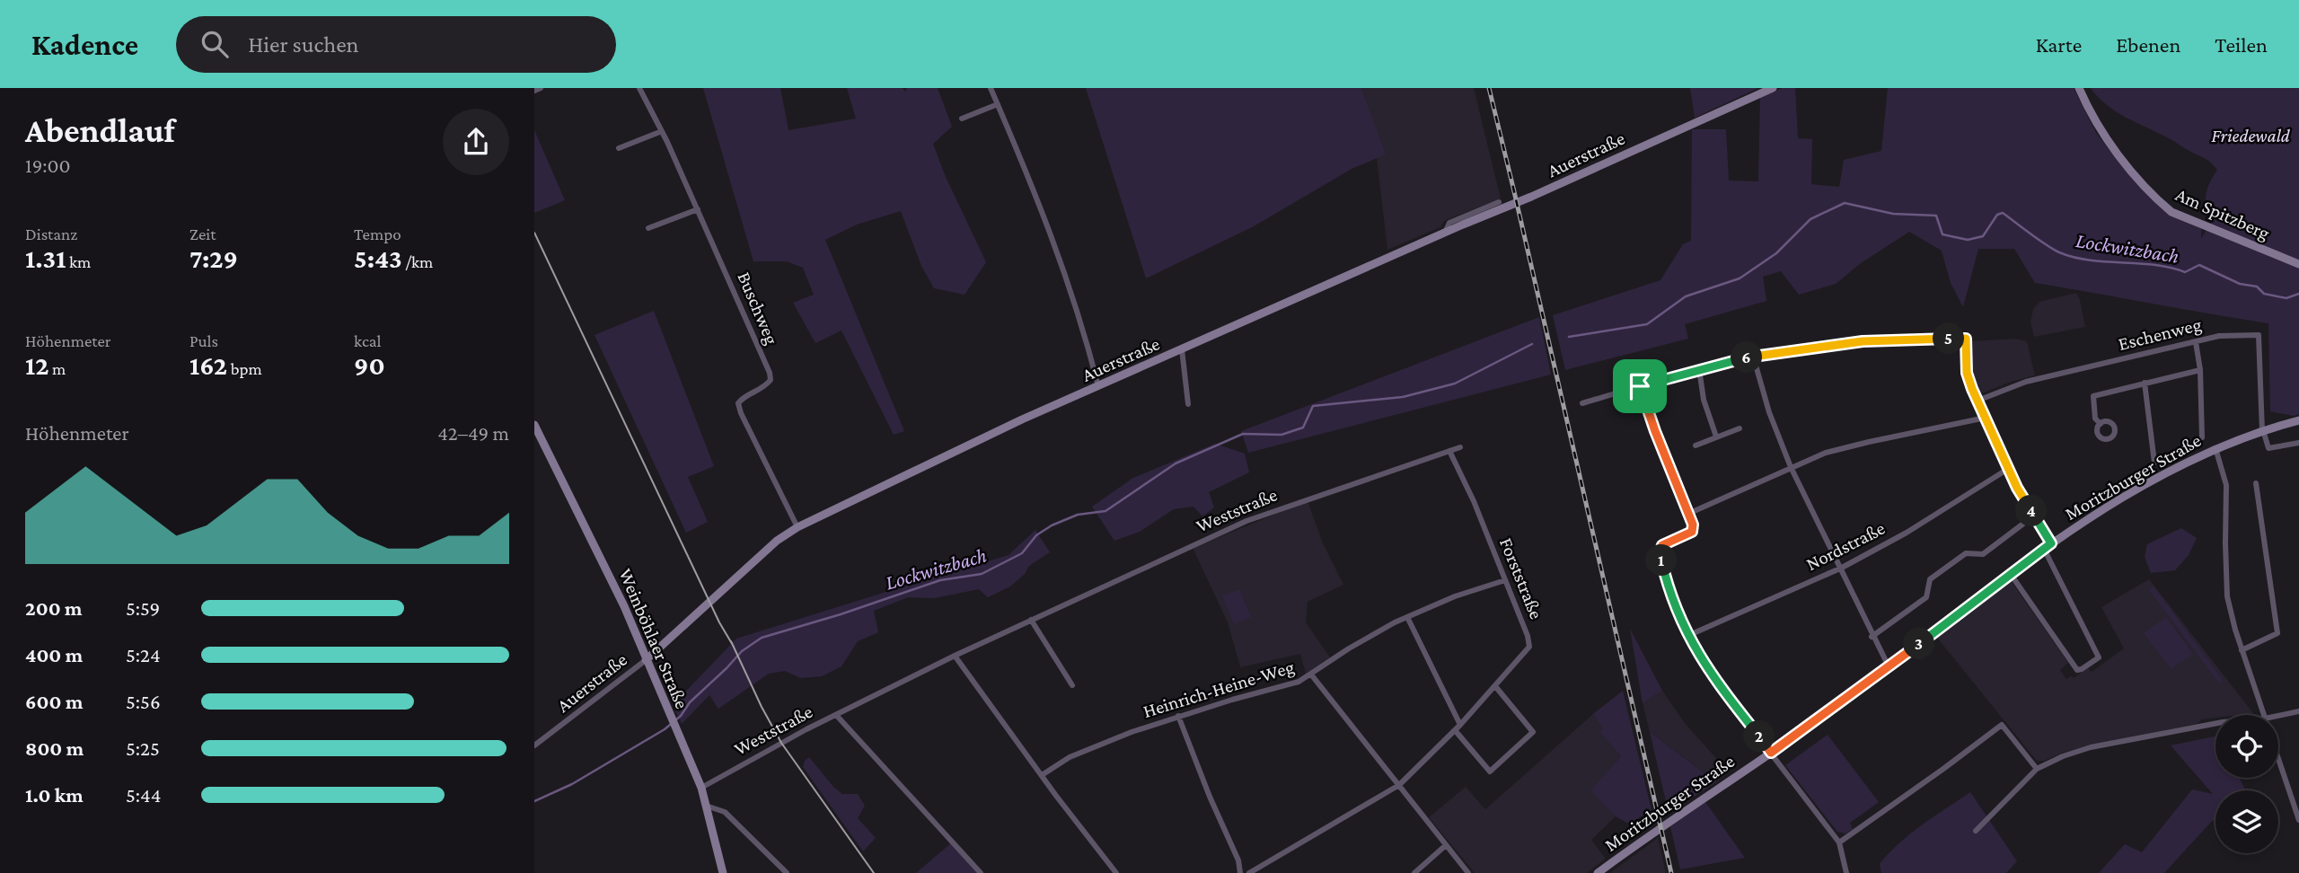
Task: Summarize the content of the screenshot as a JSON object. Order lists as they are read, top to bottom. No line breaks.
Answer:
{"streets":{"street":["Auerstraße","Am Spitzberg","Buschweg","Eschenweg","Moritzburger Straße","Weststraße","Nordstraße","Forststraße","Weinböhlaer Straße","Heinrich-Heine-Weg"]},"crossings":[["Auerstraße","Buschweg"],["Auerstraße","Weinböhlaer Straße"],["Eschenweg","Moritzburger Straße"],["Weststraße","Forststraße"],["Weststraße","Weinböhlaer Straße"],["Forststraße","Heinrich-Heine-Weg"]],"water":["Lockwitzbach"],"parks":["Friedewald"],"page":{"header":"Kadence","search":"Hier suchen","nav":["Karte","Ebenen","Teilen"],"heading":["Abendlauf","19:00"],"stats":[["Distanz","1.31 km"],["Zeit","7:29"],["Tempo","5:43 /km"],["Höhenmeter","12 m"],["Puls","162 bpm"],["kcal","90"]],"pins":["5","6","4","1","3","2"],"chart":["Höhenmeter","42–49 m"],"list":[{"name":"200 m","note":"5:59"},{"name":"400 m","note":"5:24"},{"name":"600 m","note":"5:56"},{"name":"800 m","note":"5:25"},{"name":"1.0 km","note":"5:44"}]}}
